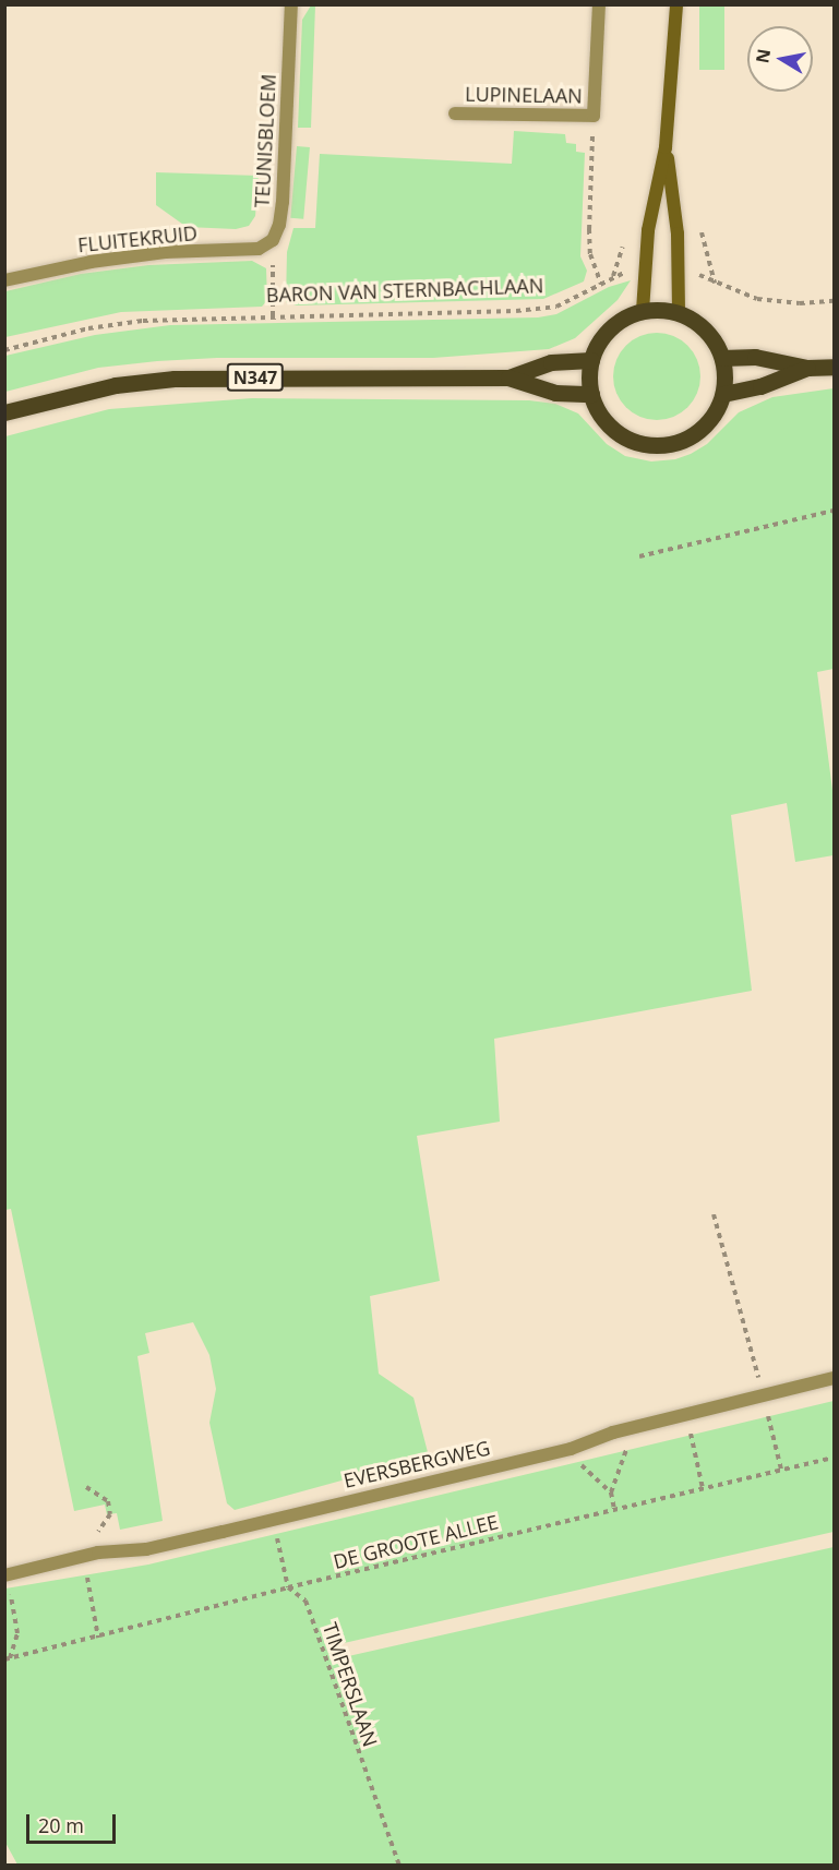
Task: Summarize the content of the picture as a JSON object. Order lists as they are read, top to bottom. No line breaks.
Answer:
{"streets":{"main road":["N347"],"street":["LUPINELAAN","TEUNISBLOEM","FLUITEKRUID","EVERSBERGWEG"],"path":["BARON VAN STERNBACHLAAN","DE GROOTE ALLEE","TIMPERSLAAN"]},"crossings":[["LUPINELAAN","BARON VAN STERNBACHLAAN"],["TEUNISBLOEM","FLUITEKRUID"],["DE GROOTE ALLEE","TIMPERSLAAN"]],"scale_bar":"20 m","north":"left"}
